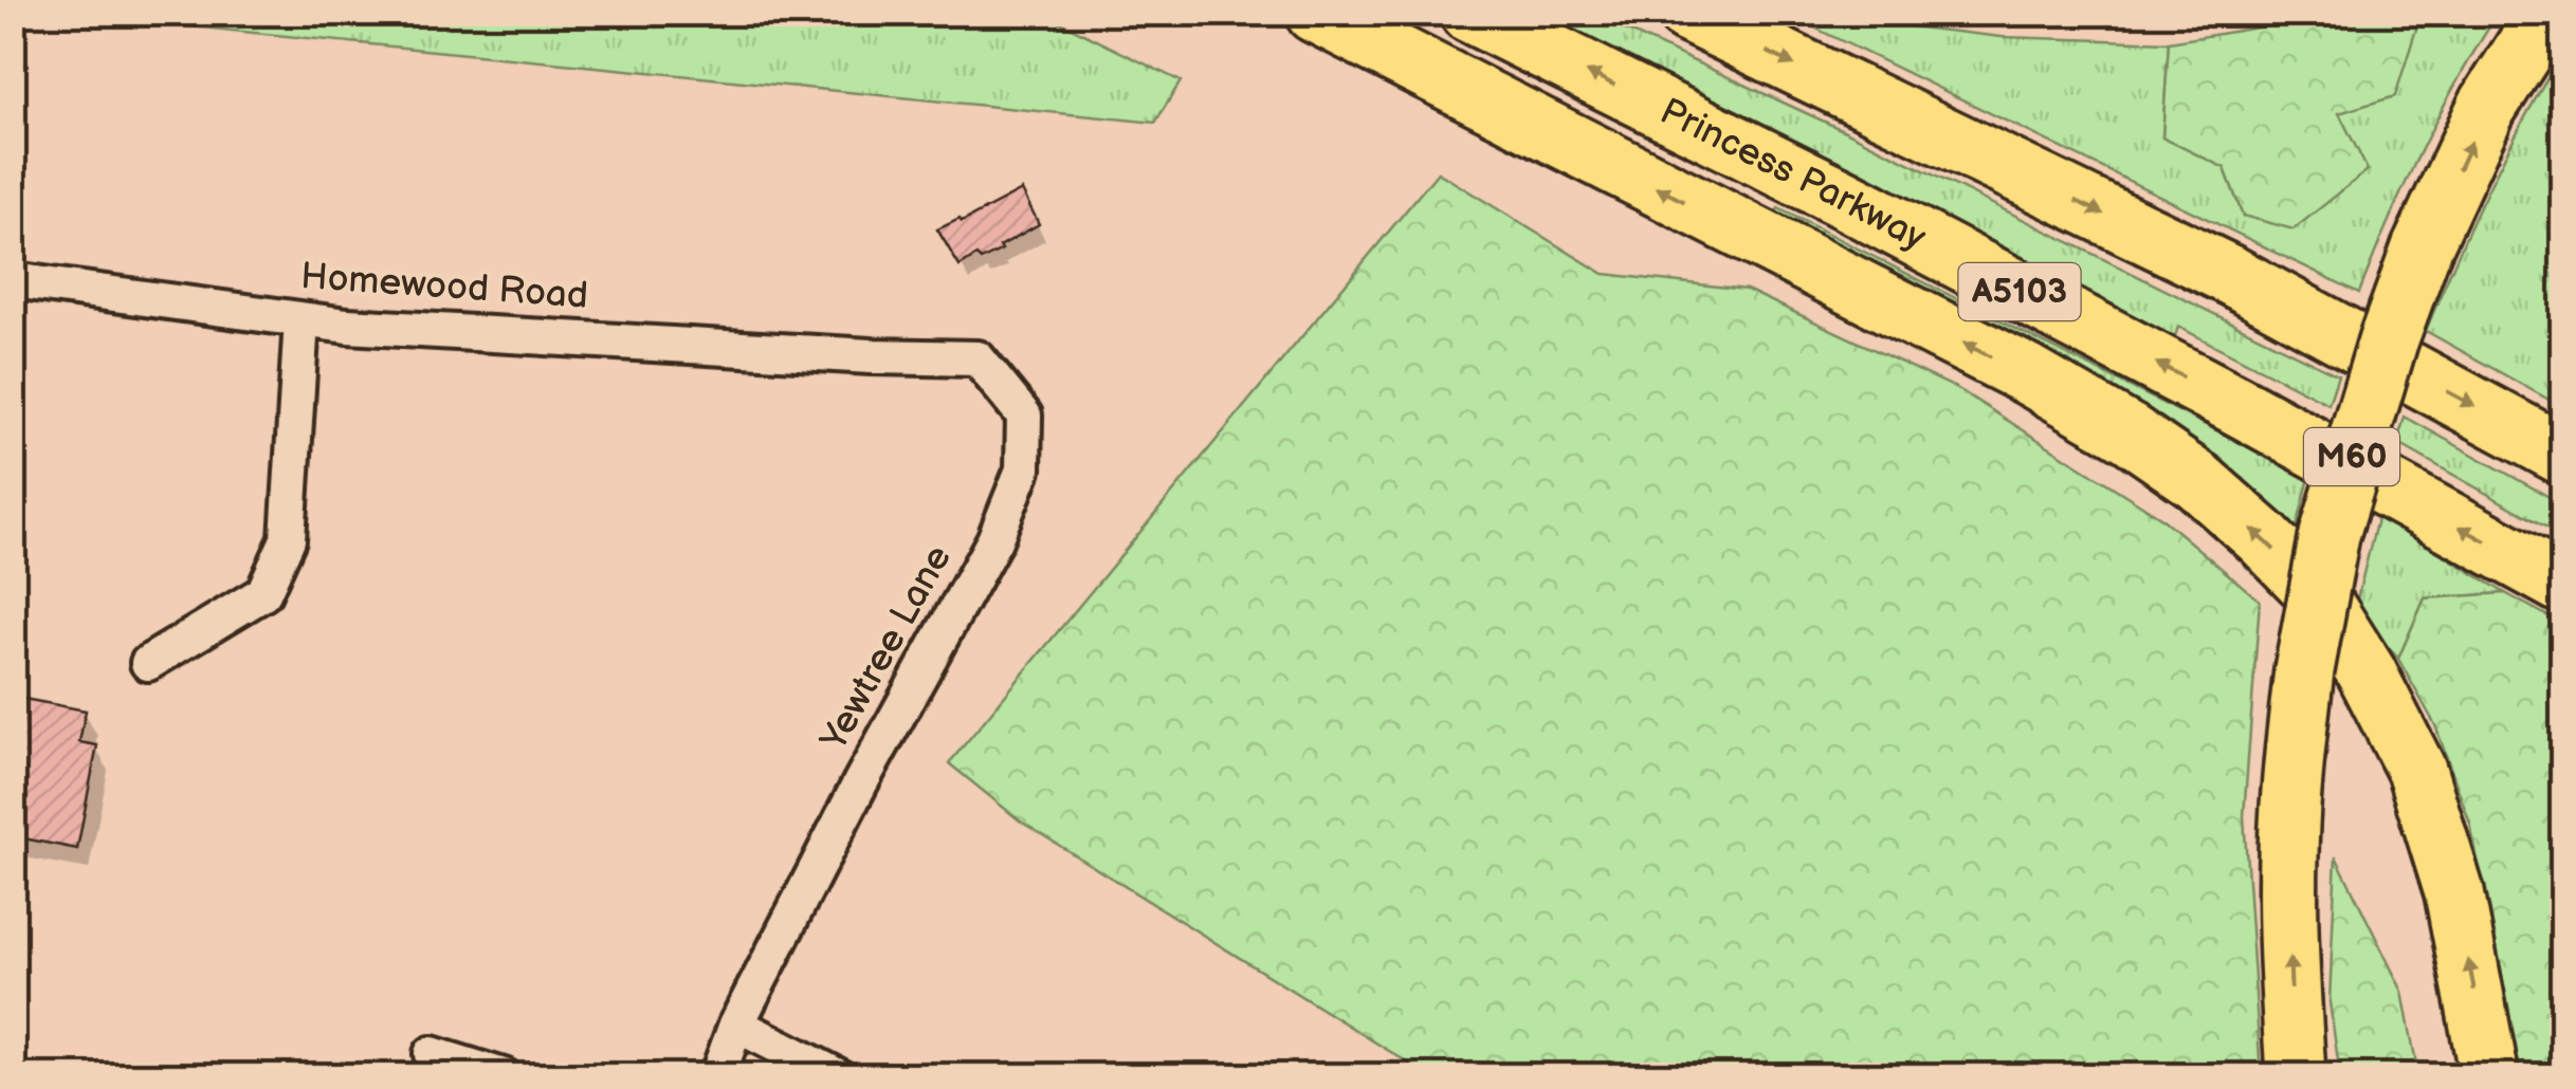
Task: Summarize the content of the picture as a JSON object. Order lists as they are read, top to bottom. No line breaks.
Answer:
{"streets":{"highway":["Princess Parkway","A5103","M60"],"street":["Homewood Road","Yewtree Lane"]},"crossings":[["Homewood Road","Yewtree Lane"]]}
